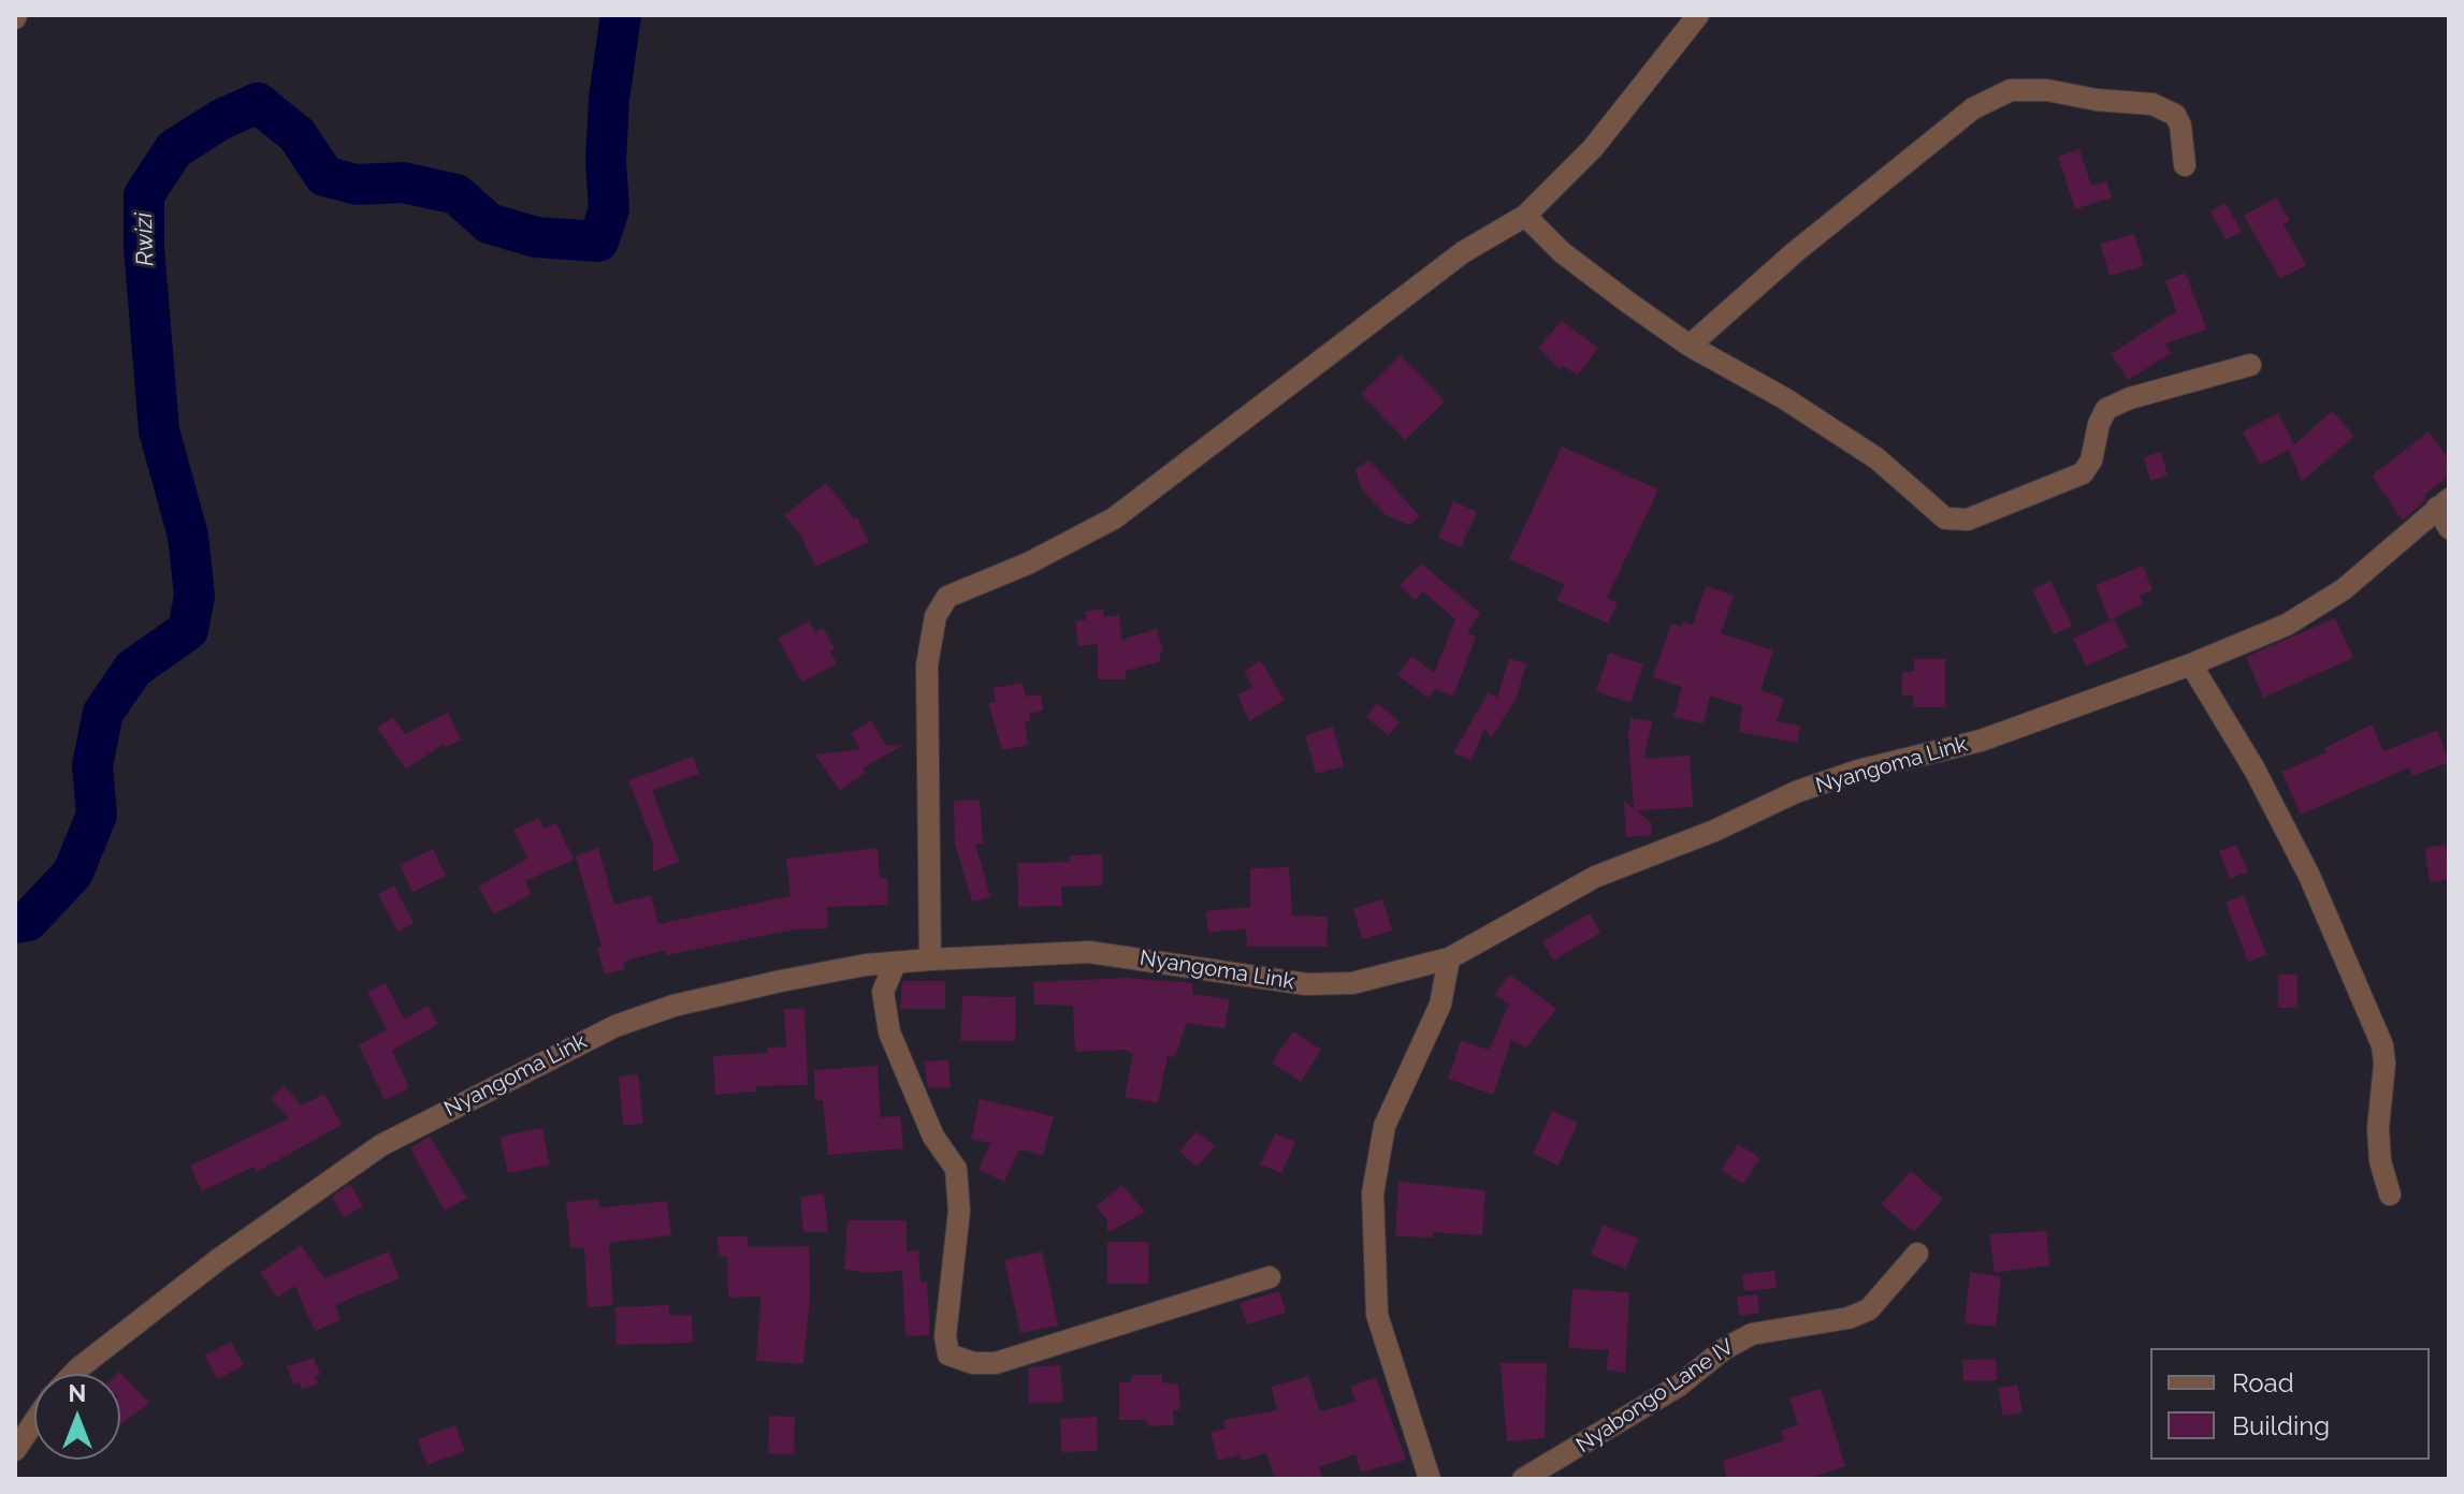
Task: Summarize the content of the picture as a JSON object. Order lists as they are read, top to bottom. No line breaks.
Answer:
{"streets":{"street":["Nyangoma Link","Nyabongo Lane IV"]},"water":["Rwizi"],"legend":["Road","Building"],"north":"top"}
